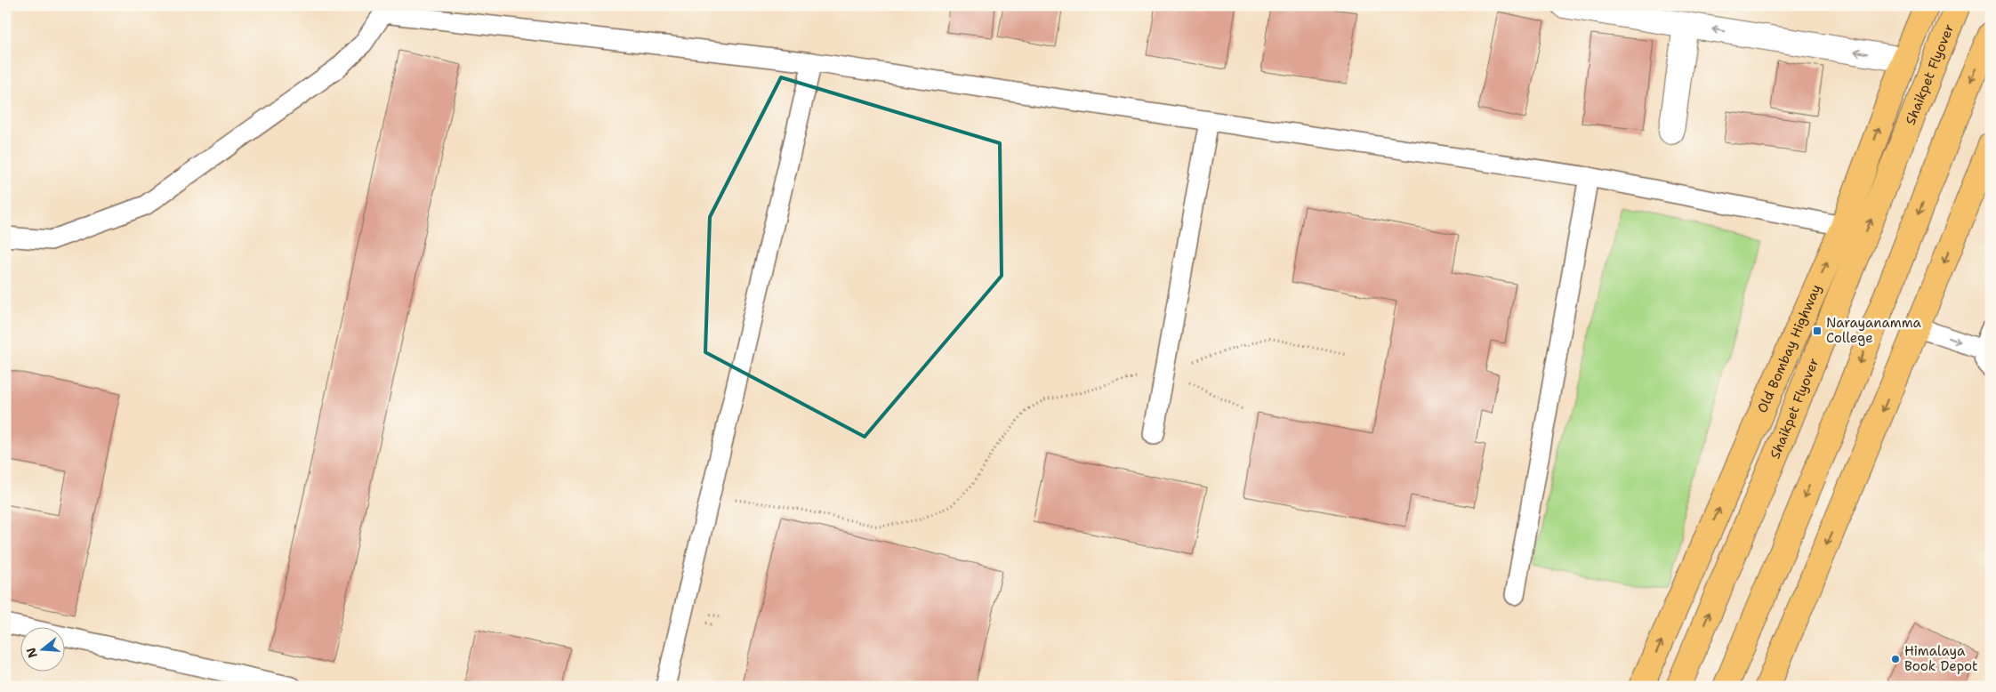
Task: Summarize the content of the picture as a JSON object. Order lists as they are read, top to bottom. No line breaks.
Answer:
{"streets":{"main road":["Shaikpet Flyover","Old Bombay Highway"]},"places":{"transit":["Narayanamma College"],"other":["Himalaya Book Depot"]},"north":"left"}
